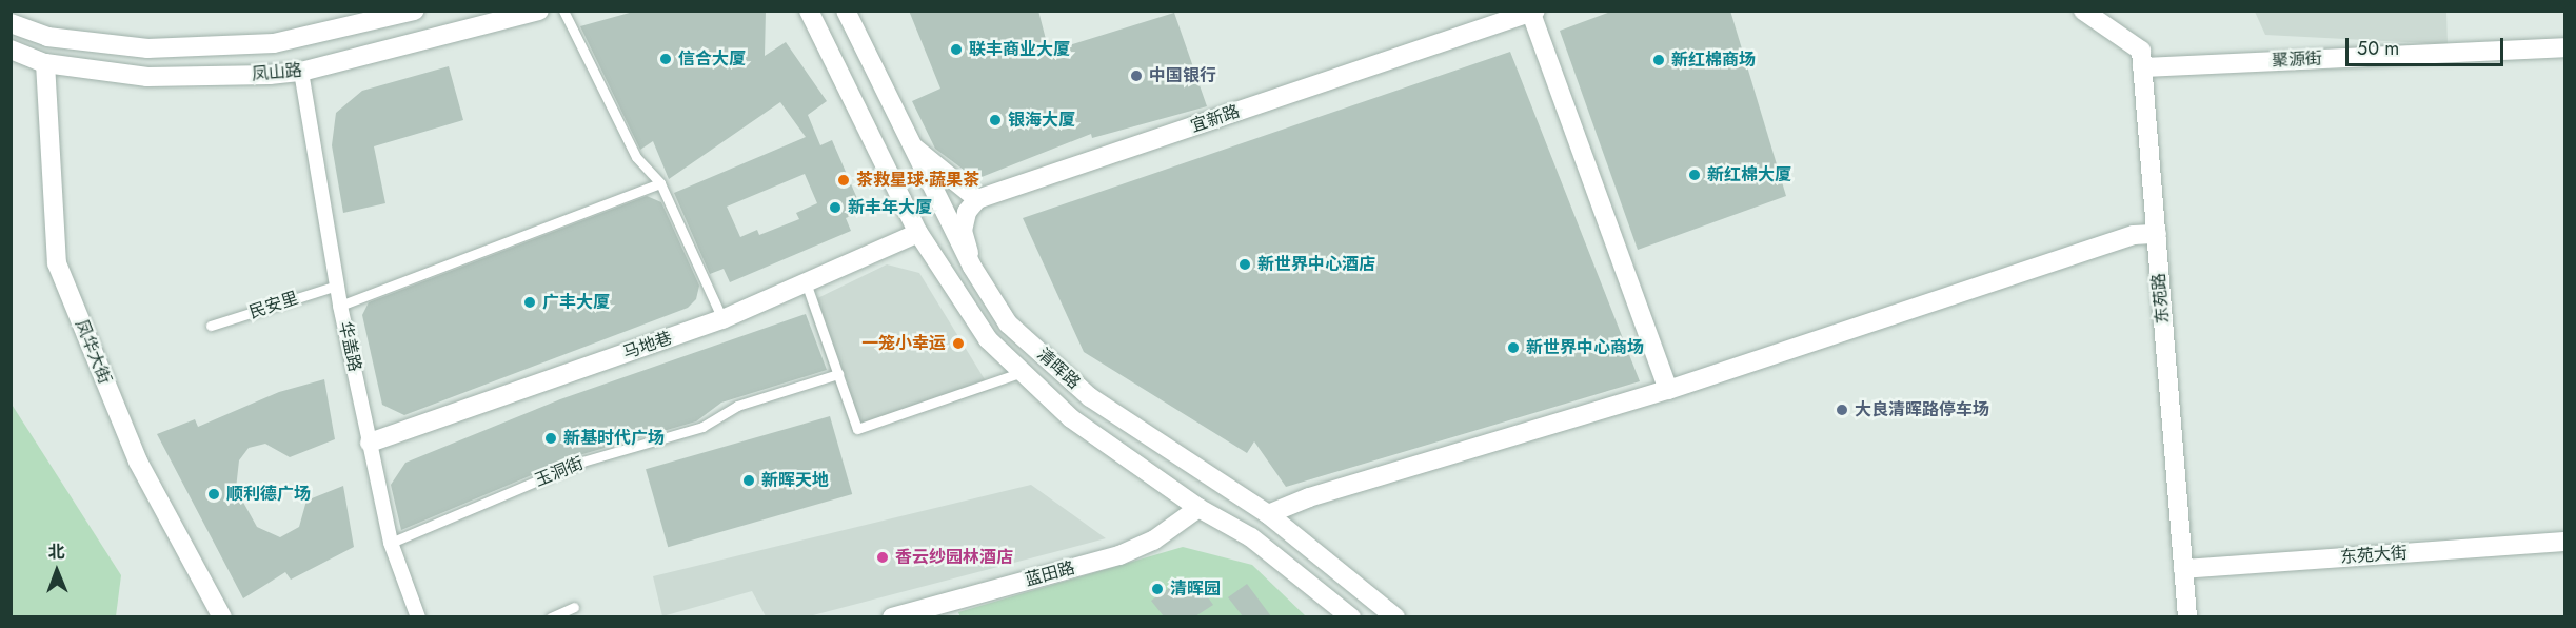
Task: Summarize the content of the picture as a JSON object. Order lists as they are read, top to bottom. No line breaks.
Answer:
{"streets":{"street":["聚源街","凤山路","宜新路","东苑路","马地巷","华盖路","凤华大街","清晖路","东苑大街","蓝田路"],"lane":["民安里","玉洞街"]},"crossings":[["聚源街","东苑路"],["凤山路","华盖路"],["凤山路","凤华大街"],["东苑路","东苑大街"],["民安里","华盖路"],["马地巷","华盖路"],["马地巷","清晖路"],["华盖路","玉洞街"],["清晖路","蓝田路"]],"places":["联丰商业大厦","信合大厦","新红棉商场","中国银行","银海大厦","新红棉大厦","茶救星球·蔬果茶","新丰年大厦","新世界中心酒店","广丰大厦","一笼小幸运","新世界中心商场","大良清晖路停车场","新基时代广场","新晖天地","顺利德广场","香云纱园林酒店","清晖园"],"scale_bar":"50 m","north":"top"}
